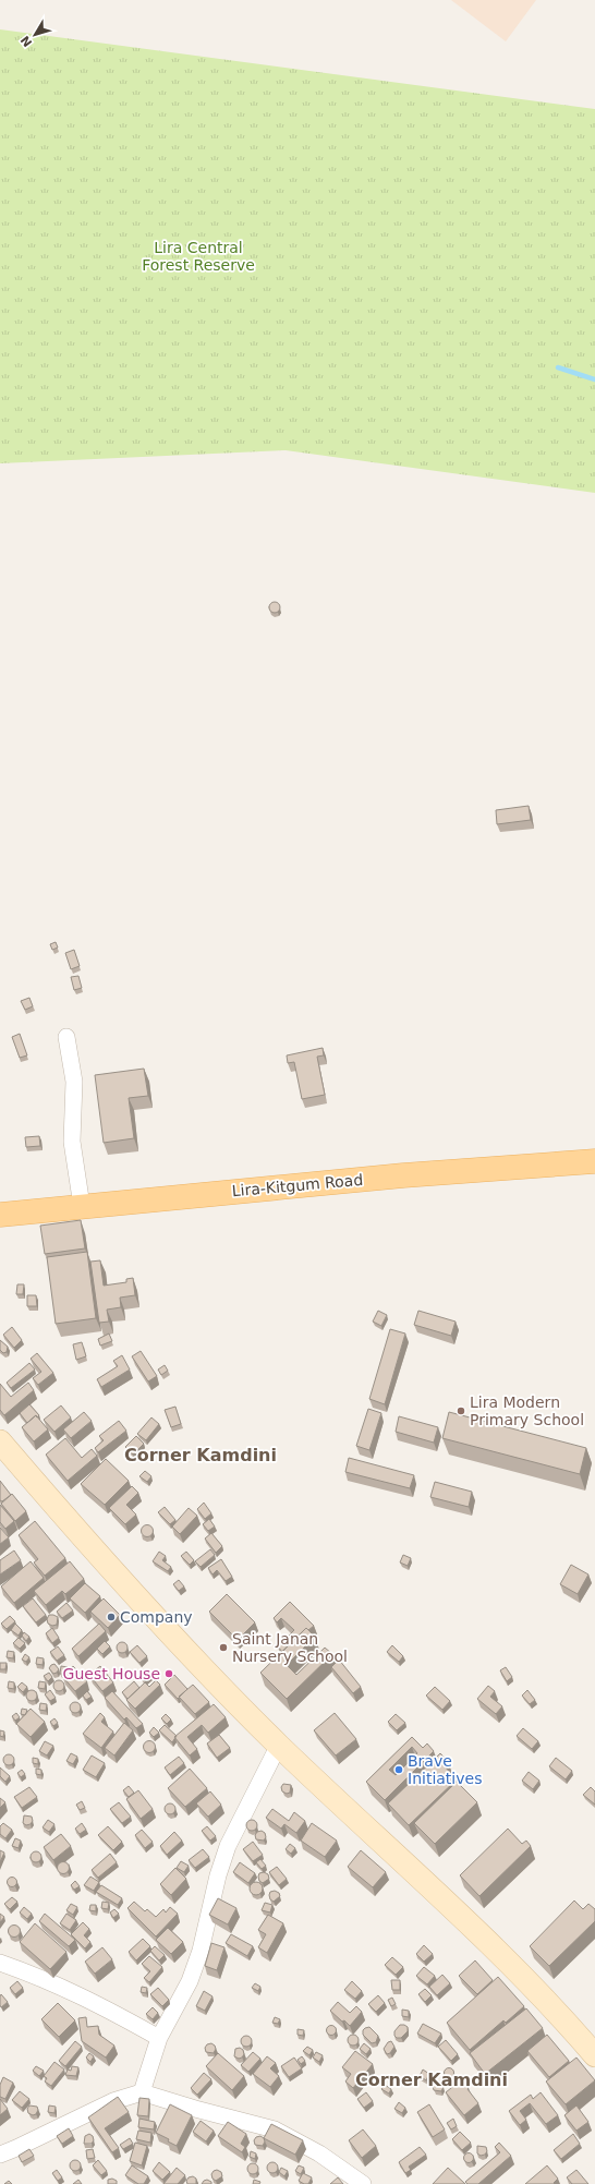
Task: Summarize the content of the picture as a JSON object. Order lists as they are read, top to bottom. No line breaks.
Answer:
{"streets":{"main road":["Lira-Kitgum Road"]},"districts":["Corner Kamdini","Corner Kamdini"],"parks":["Lira Central Forest Reserve"],"places":["Lira Modern Primary School","Company","Saint Janan Nursery School","Guest House","Brave Initiatives"],"north":"bottom left"}
